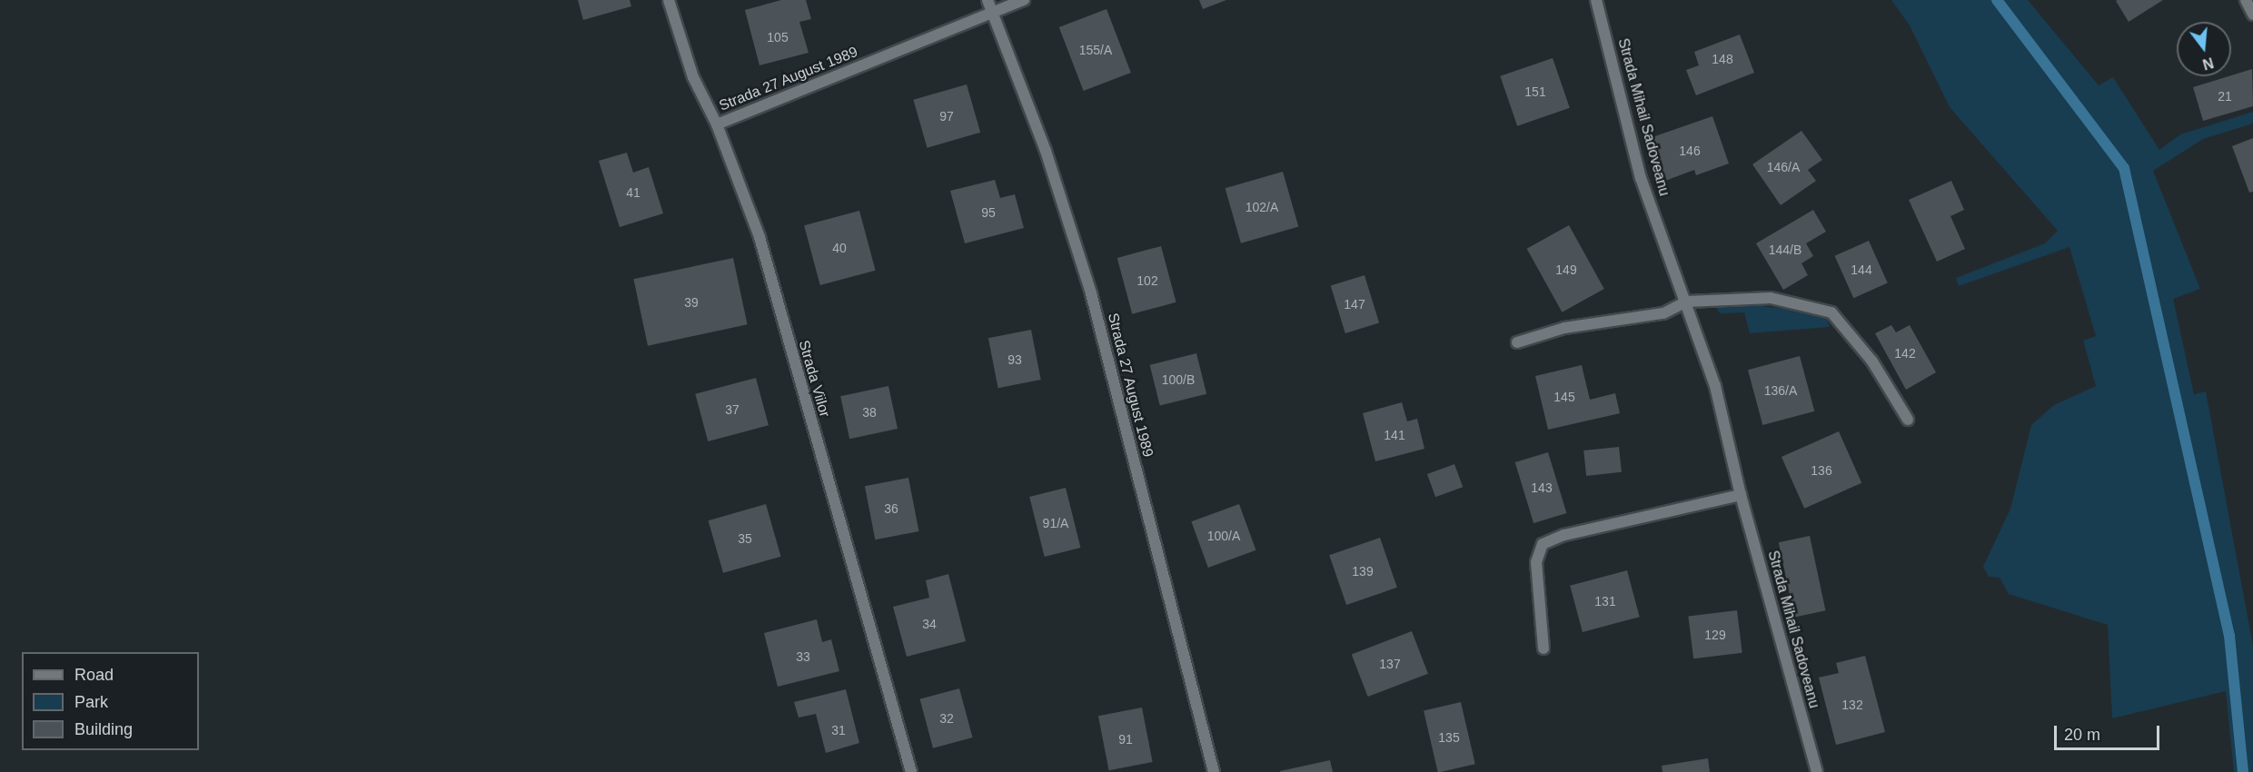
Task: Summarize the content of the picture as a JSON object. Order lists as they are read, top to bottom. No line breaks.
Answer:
{"streets":{"street":["Strada 27 August 1989","Strada Mihail Sadoveanu","Strada Viilor"]},"crossings":[["Strada 27 August 1989","Strada Viilor"]],"house_numbers":["105","155/A","148","151","21","97","146","146/A","41","102/A","95","40","144/B","149","144","102","39","147","142","93","100/B","136/A","145","37","38","141","136","143","36","91/A","100/A","35","139","131","34","129","33","137","132","32","31","135","91"],"legend":["Road","Park","Building"],"scale_bar":"20 m","north":"bottom"}
